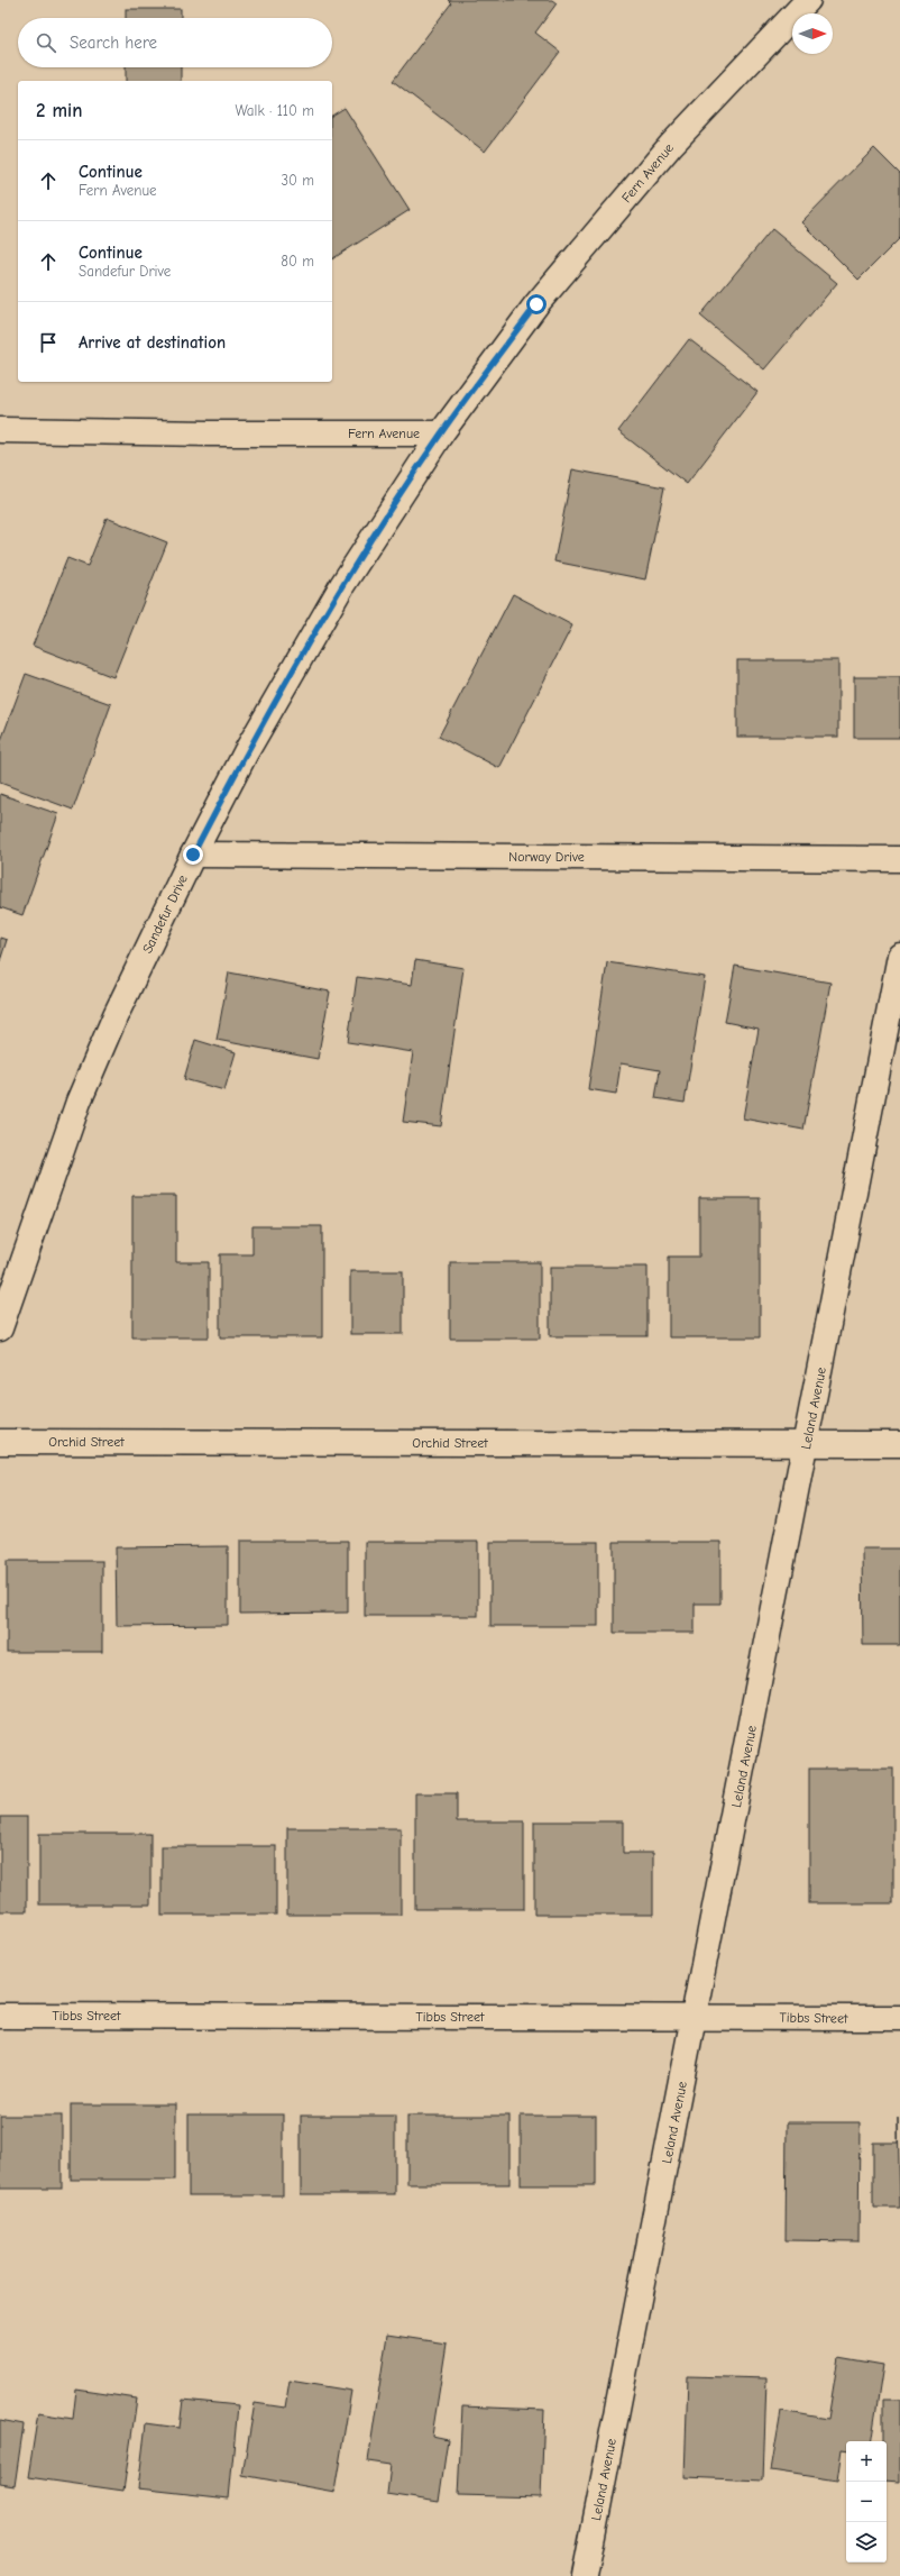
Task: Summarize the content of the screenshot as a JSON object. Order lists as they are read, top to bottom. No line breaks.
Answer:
{"streets":{"street":["Fern Avenue","Norway Drive","Sandefur Drive","Leland Avenue","Orchid Street","Tibbs Street"]},"crossings":[["Fern Avenue","Sandefur Drive"],["Norway Drive","Sandefur Drive"],["Leland Avenue","Orchid Street"],["Leland Avenue","Tibbs Street"]],"north":"right","page":{"search":"Search here","heading":["2 min","Walk · 110 m"],"list":[["Continue","Fern Avenue","30 m"],["Continue","Sandefur Drive","80 m"],"Arrive at destination"],"map_buttons":["+","−"]}}
